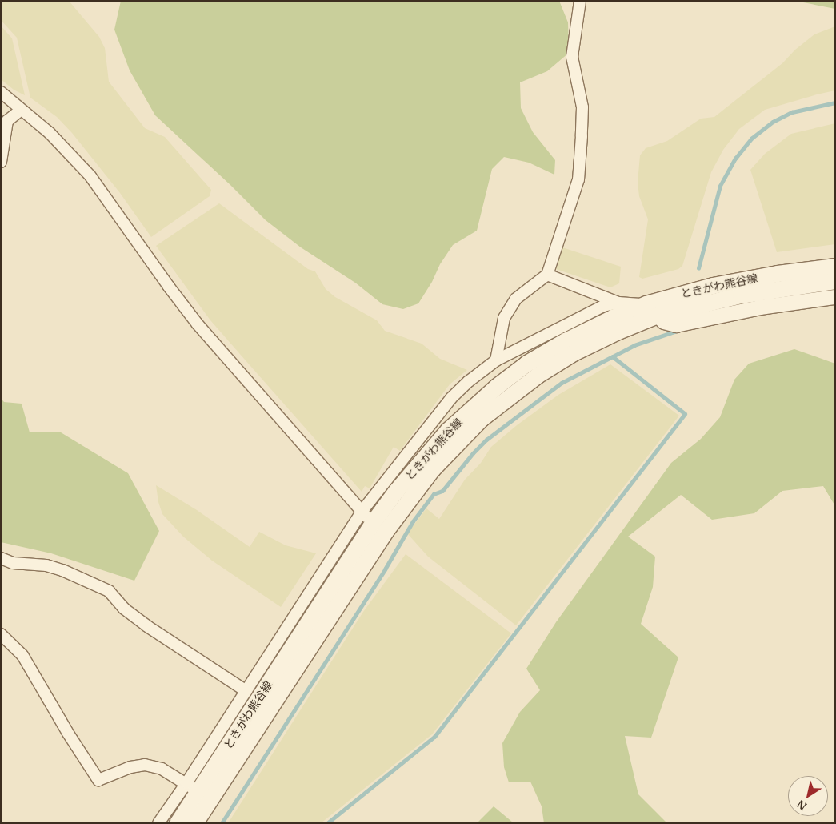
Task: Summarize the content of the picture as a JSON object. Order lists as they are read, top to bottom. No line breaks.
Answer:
{"streets":{"main road":["ときがわ熊谷線"]},"north":"bottom left"}
